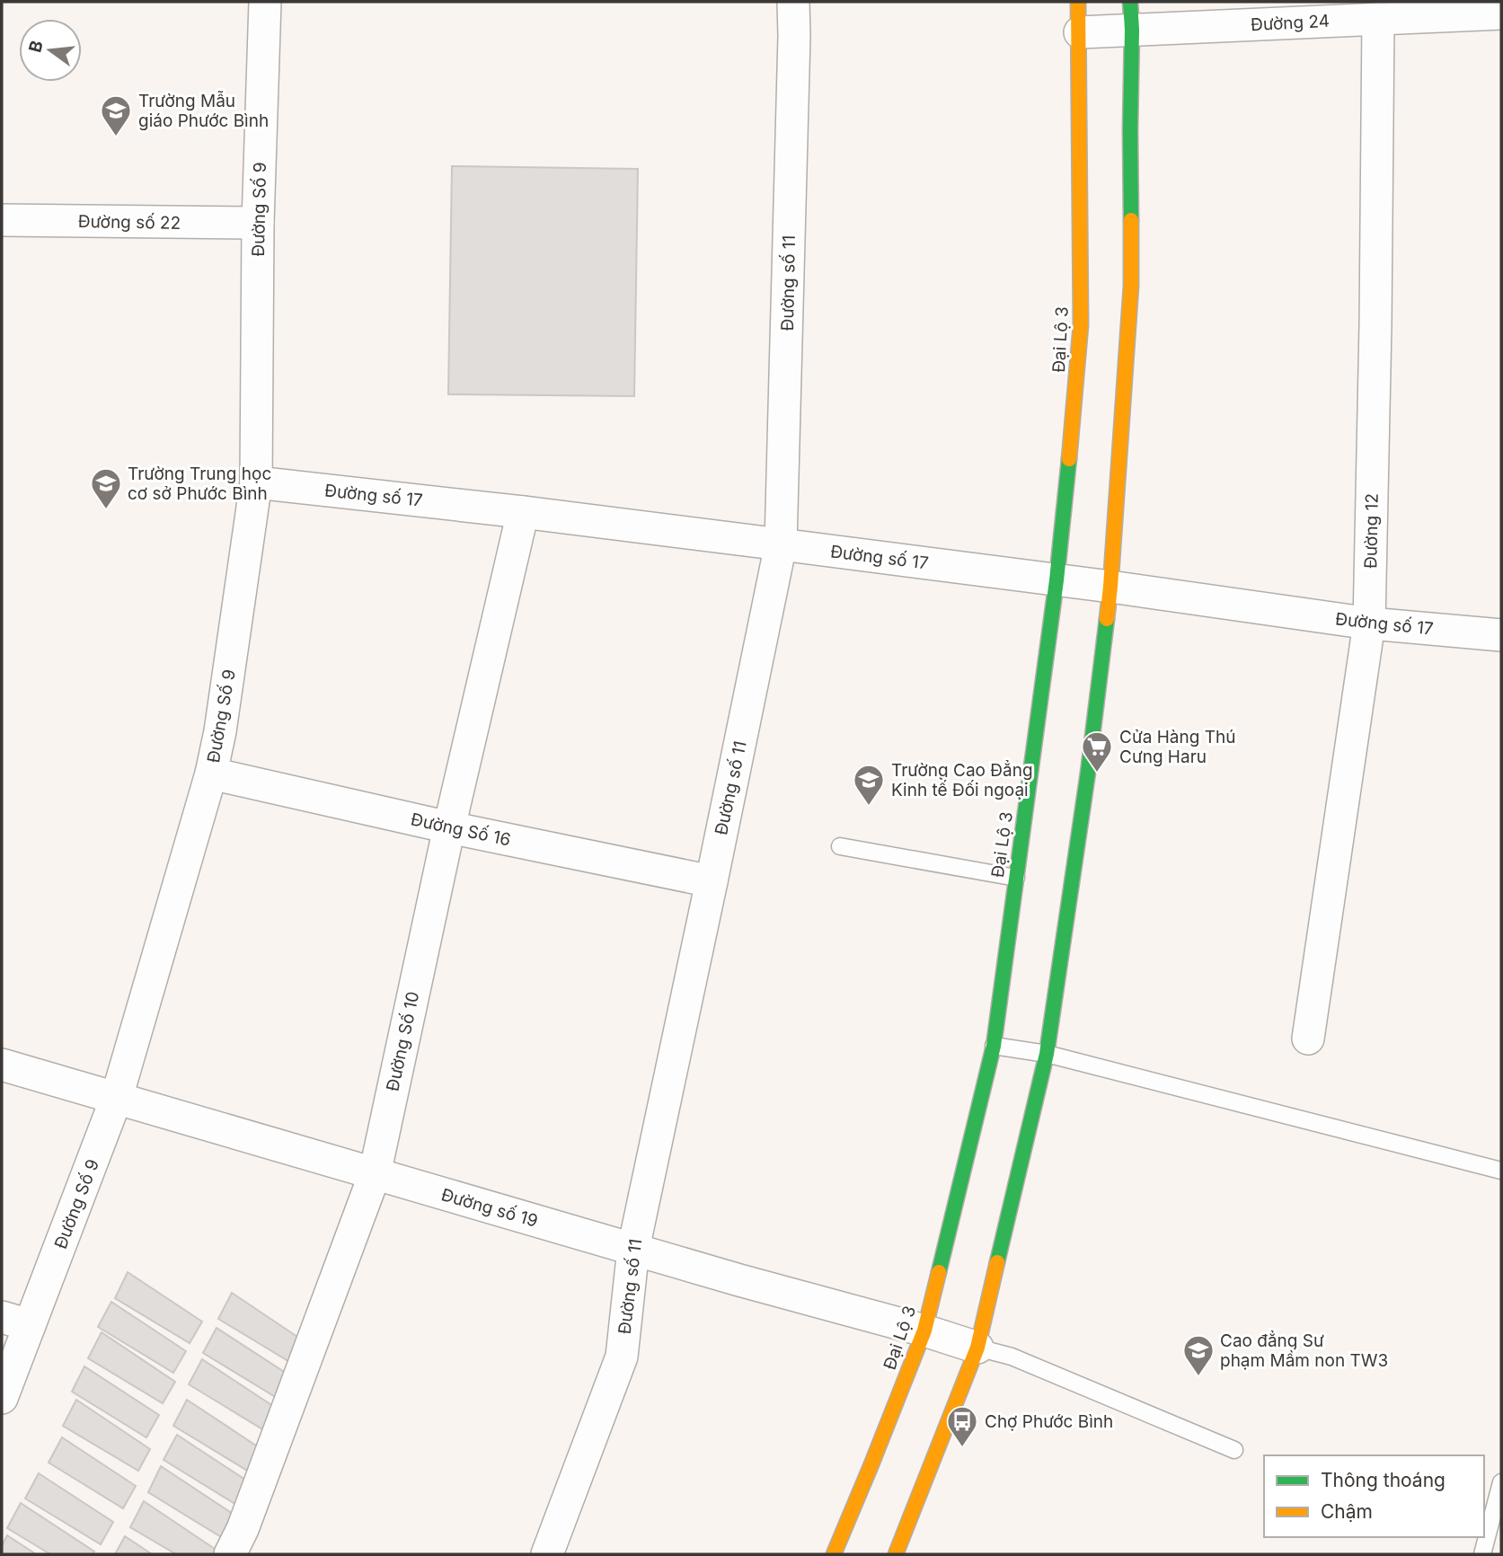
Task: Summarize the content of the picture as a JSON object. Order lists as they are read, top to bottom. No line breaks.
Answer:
{"streets":{"street":["Đường 24","Đường Số 9","Đường số 22","Đường số 11","Đại Lộ 3","Đường số 17","Đường 12","Đường Số 16","Đường Số 10","Đường số 19"]},"crossings":[["Đường 24","Đại Lộ 3"],["Đường 24","Đường 12"],["Đường Số 9","Đường số 22"],["Đường Số 9","Đường số 17"],["Đường Số 9","Đường Số 16"],["Đường Số 9","Đường số 19"],["Đường số 11","Đường số 17"],["Đường số 11","Đường Số 16"],["Đường số 11","Đường số 19"],["Đại Lộ 3","Đường số 17"],["Đại Lộ 3","Đường số 19"],["Đường số 17","Đường 12"],["Đường số 17","Đường Số 10"],["Đường Số 16","Đường Số 10"],["Đường Số 10","Đường số 19"]],"places":{"school or university":["Trường Mẫu giáo Phước Bình","Trường Trung học cơ sở Phước Bình","Trường Cao Đẳng Kinh tế Đối ngoại","Cao đẳng Sư phạm Mầm non TW3"],"supermarket":["Cửa Hàng Thú Cưng Haru"],"bus stop":["Chợ Phước Bình"]},"legend":["Thông thoáng","Chậm"],"north":"left"}
